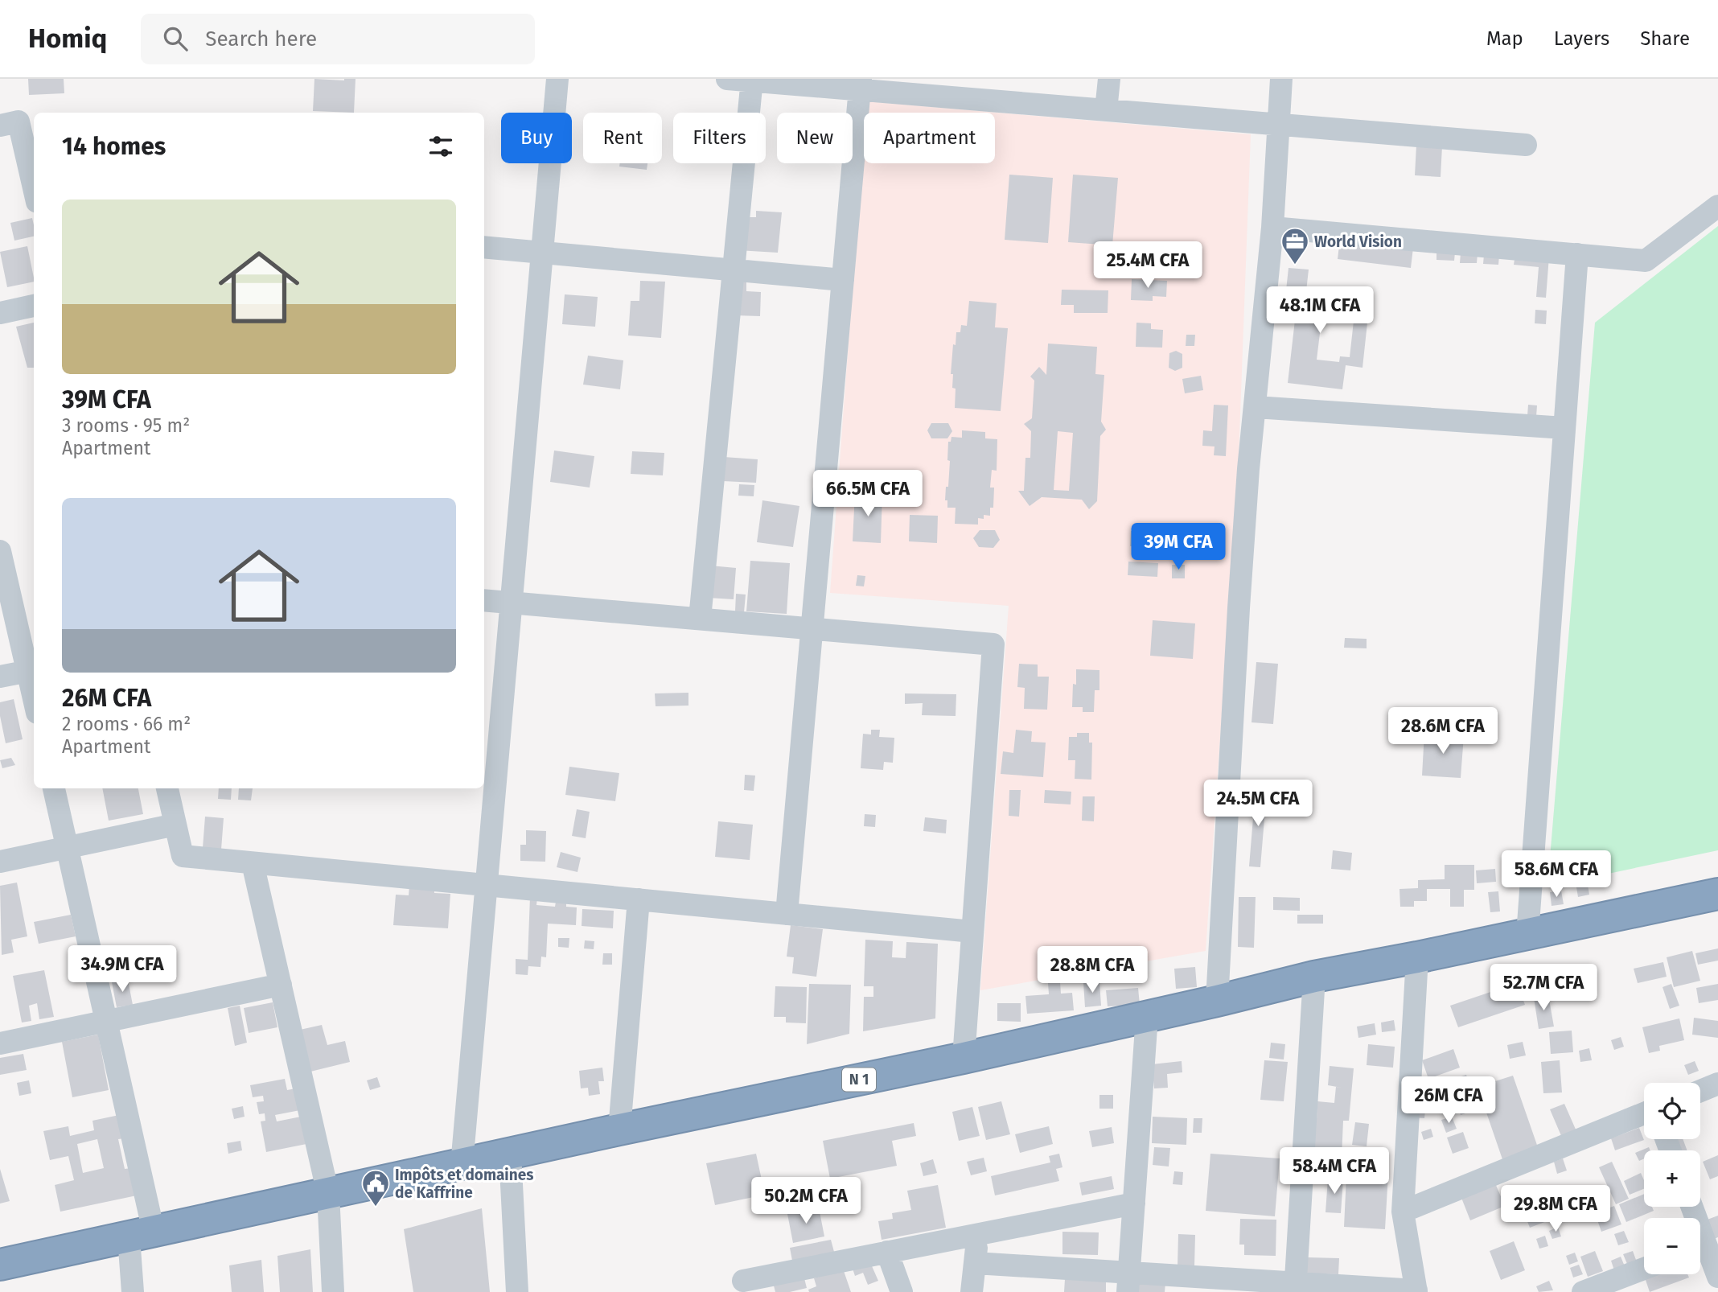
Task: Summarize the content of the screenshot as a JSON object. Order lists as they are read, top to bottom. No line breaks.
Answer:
{"streets":{"highway":["N 1"]},"places":{"office":["World Vision"],"public building":["Impôts et domaines de Kaffrine"]},"page":{"header":"Homiq","search":"Search here","nav":["Map","Layers","Share"],"chip":["Buy","Rent","Filters","New","Apartment"],"heading":"14 homes","list":[{"name":"39M CFA","note":"3 rooms · 95 m² · Apartment"},{"name":"26M CFA","note":"2 rooms · 66 m² · Apartment"}],"price":["25.4M CFA","48.1M CFA","66.5M CFA","39M CFA","28.6M CFA","24.5M CFA","58.6M CFA","34.9M CFA","28.8M CFA","52.7M CFA","26M CFA","58.4M CFA","50.2M CFA","29.8M CFA"],"map_buttons":["+","−"]}}
